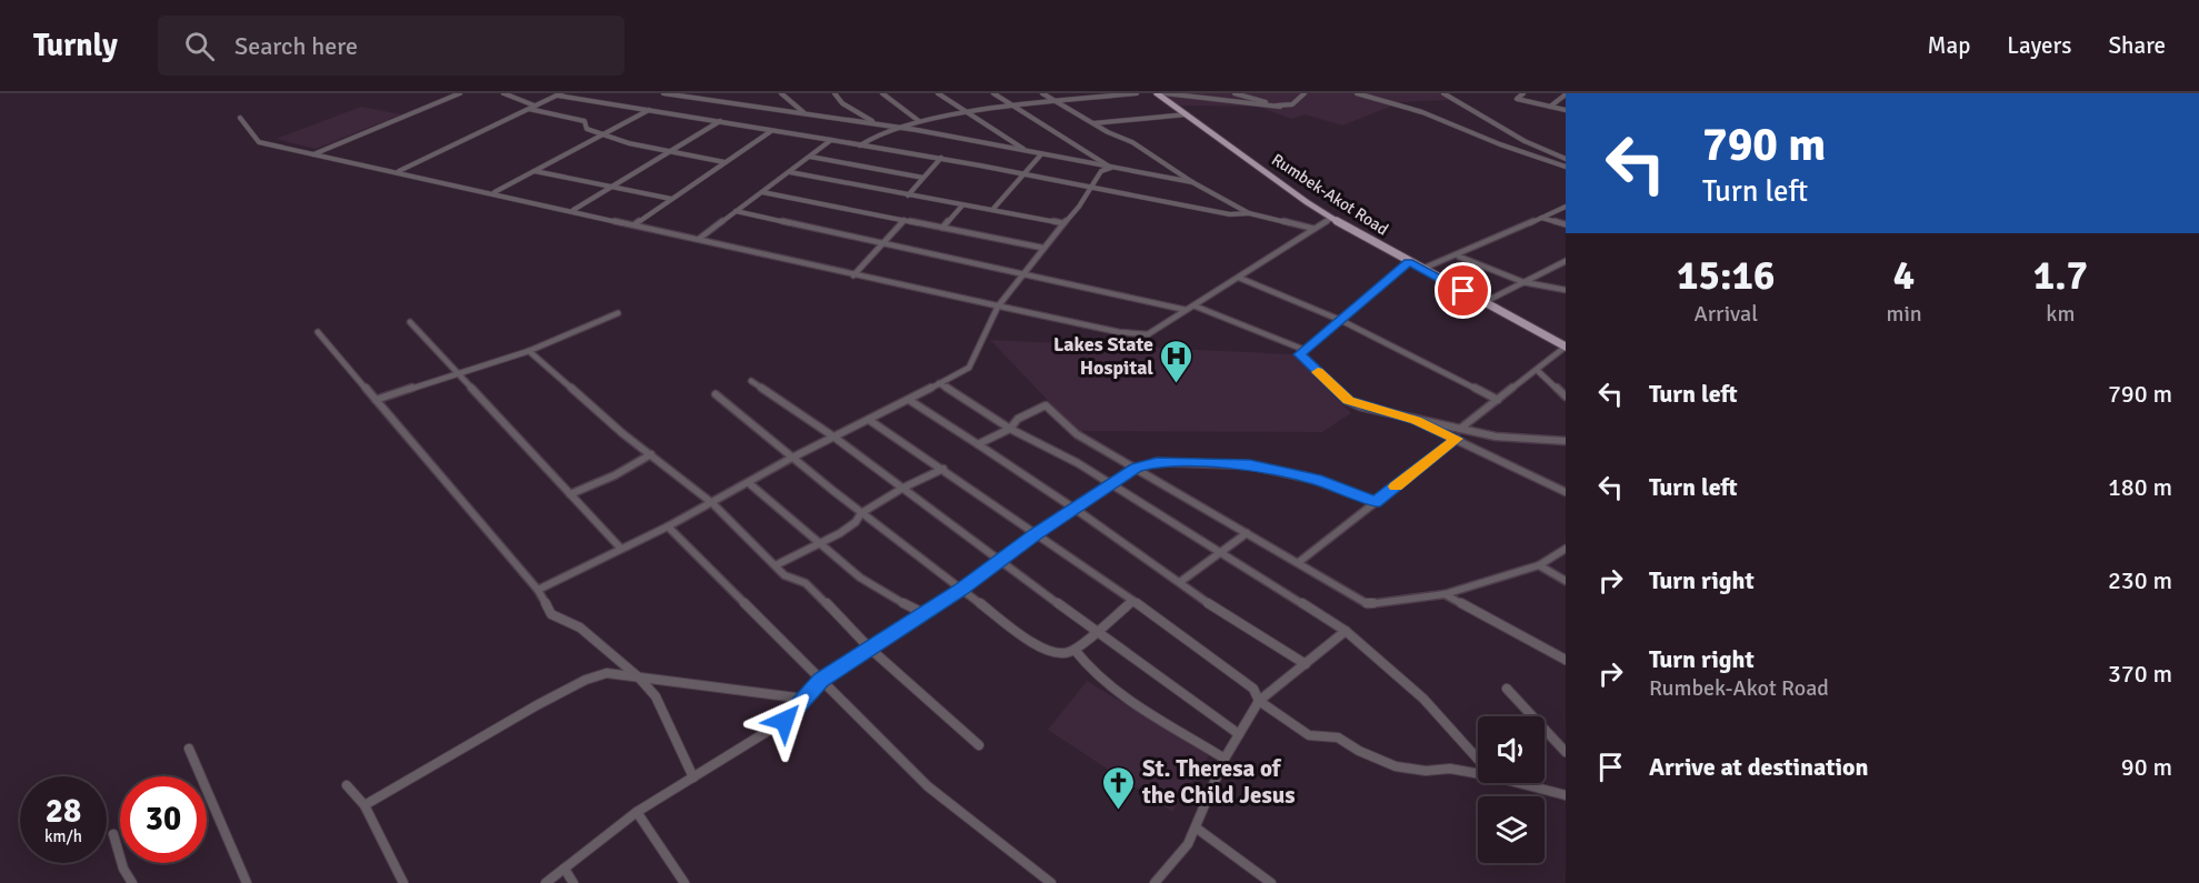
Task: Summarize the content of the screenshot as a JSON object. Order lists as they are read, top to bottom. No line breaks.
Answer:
{"streets":{"main road":["Rumbek-Akot Road"]},"places":{"hospital":["Lakes State Hospital"],"church":["St. Theresa of the Child Jesus"]},"page":{"header":"Turnly","search":"Search here","nav":["Map","Layers","Share"],"turn":["790 m","Turn left"],"eta":["15:16","Arrival","4","min","1.7","km"],"list":[{"name":"Turn left","value":"790 m"},{"name":"Turn left","value":"180 m"},{"name":"Turn right","value":"230 m"},{"name":"Turn right","note":"Rumbek-Akot Road","value":"370 m"},{"name":"Arrive at destination","value":"90 m"}],"speed":"28 km/h","limit":"30"}}
